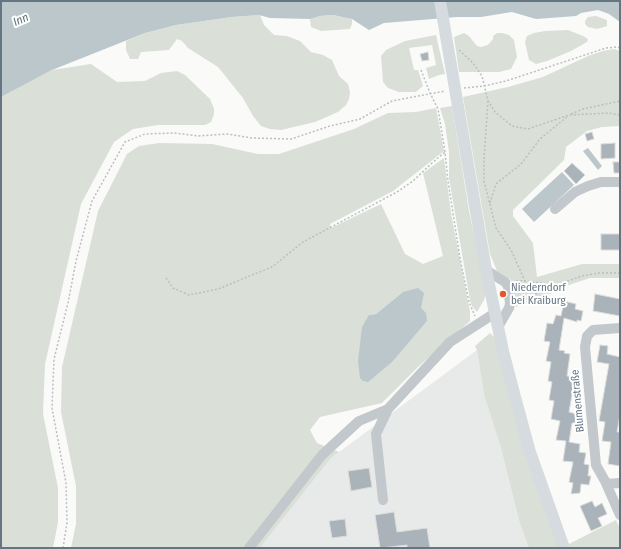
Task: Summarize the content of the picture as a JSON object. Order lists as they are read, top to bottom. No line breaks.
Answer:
{"streets":{"street":["Blumenstraße"]},"water":["Inn"],"places":["Niederndorf bei Kraiburg"]}
